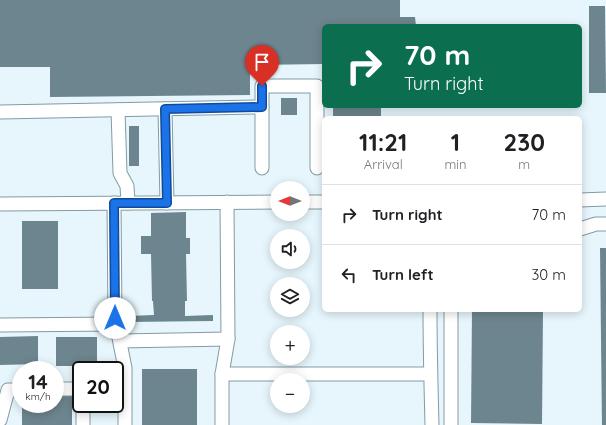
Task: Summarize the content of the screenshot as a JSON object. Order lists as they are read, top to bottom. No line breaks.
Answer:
{"north":"left","page":{"turn":["70 m","Turn right"],"eta":["11:21","Arrival","1","min","230","m"],"map_buttons":["+","−"],"list":[{"name":"Turn right","value":"70 m"},{"name":"Turn left","value":"30 m"}],"speed":"14 km/h","limit":"20"}}
